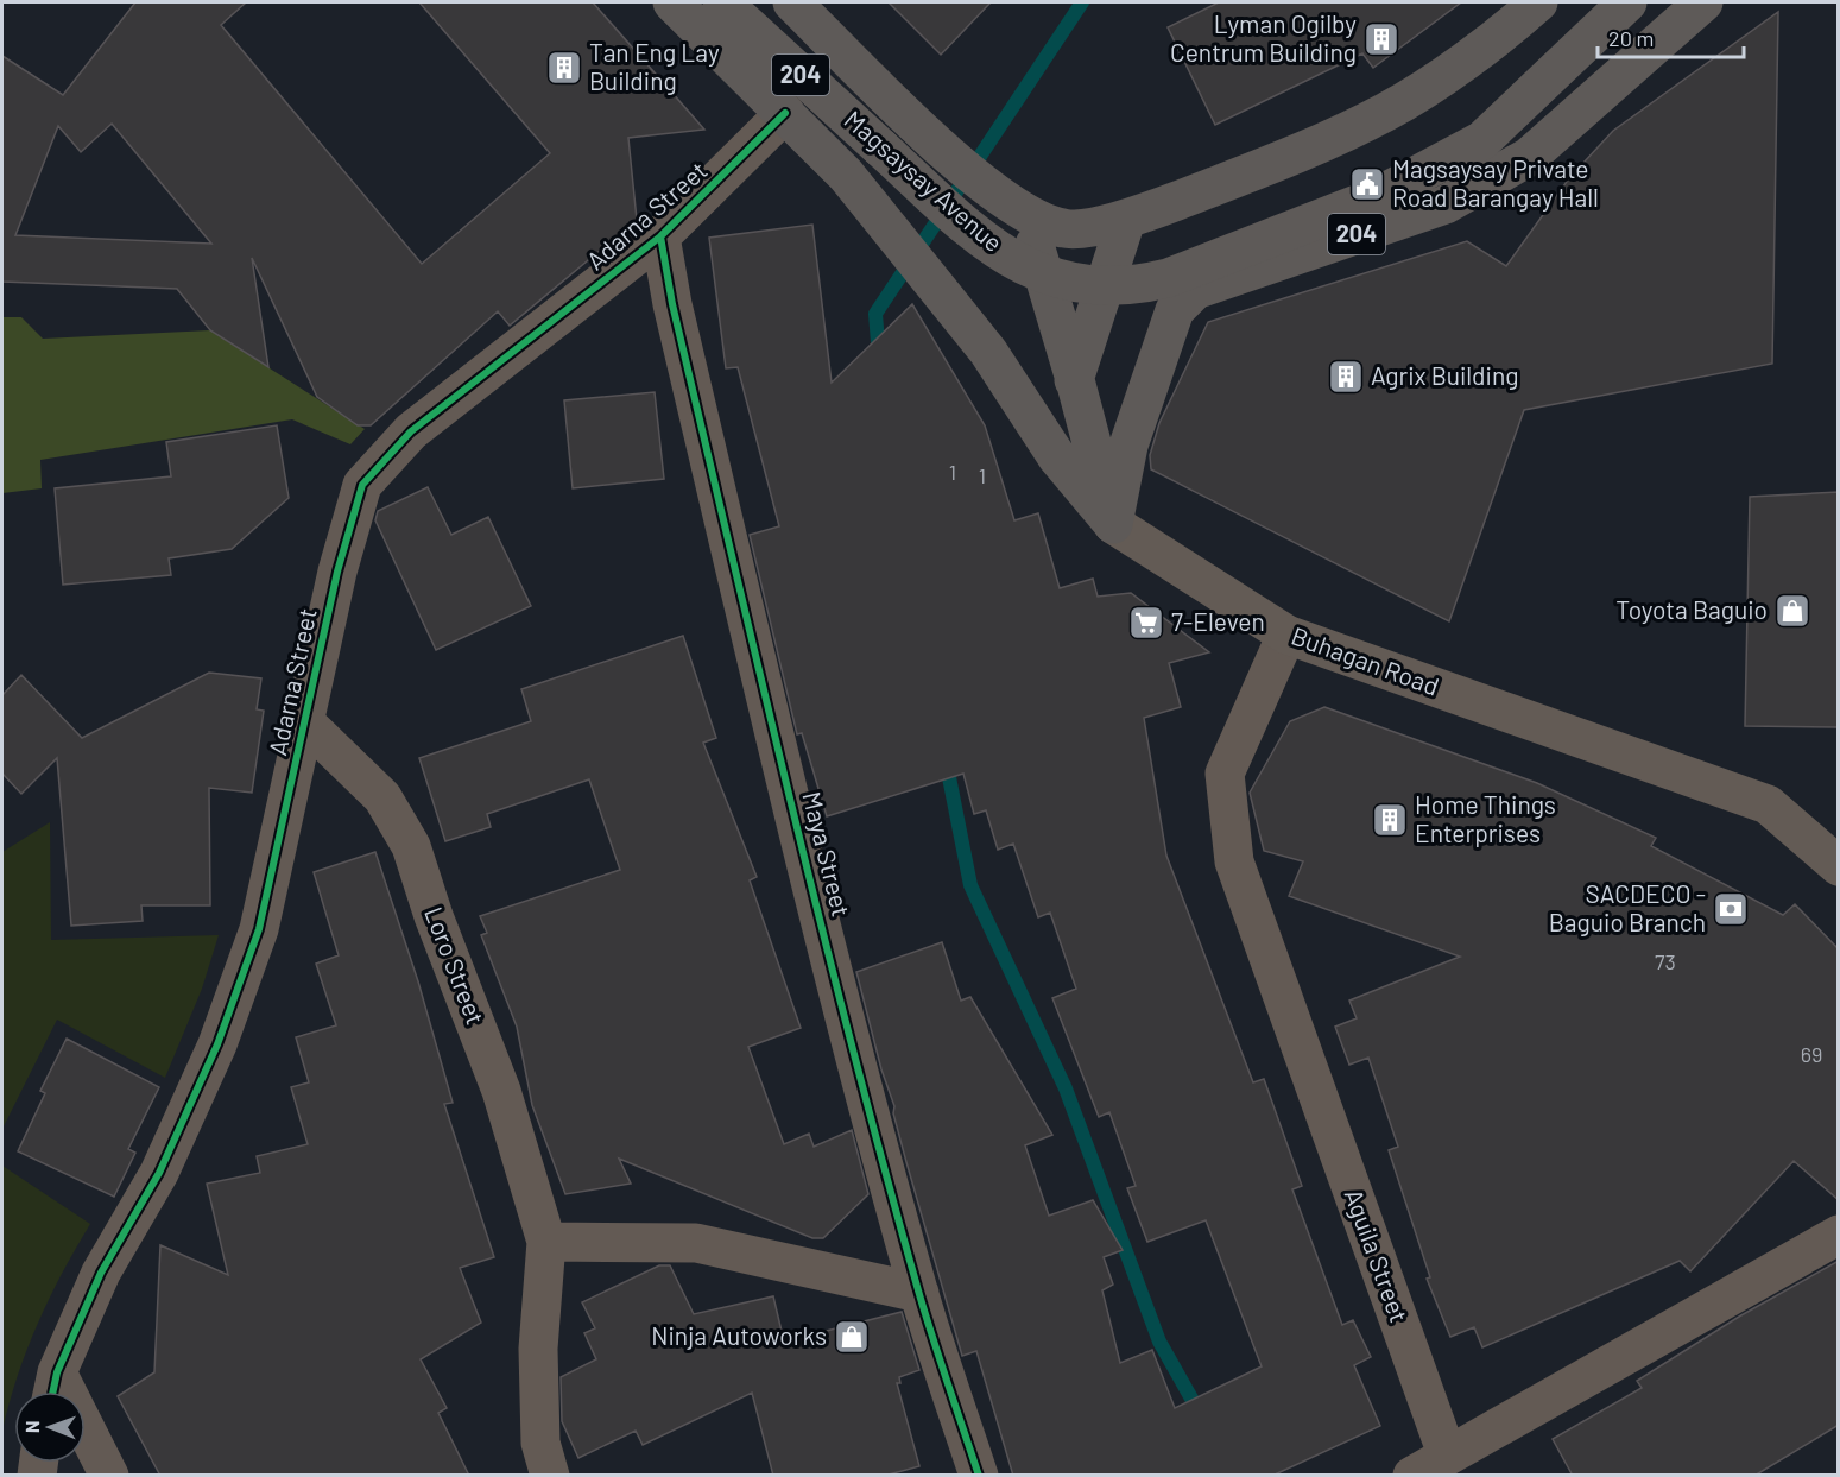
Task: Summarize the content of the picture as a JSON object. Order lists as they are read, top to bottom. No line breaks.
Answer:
{"streets":{"highway":["204","Magsaysay Avenue","Buhagan Road"],"street":["Adarna Street","Maya Street","Loro Street","Aguila Street"]},"crossings":[["204","Adarna Street"],["204","Buhagan Road"],["Adarna Street","Maya Street"],["Adarna Street","Loro Street"],["Buhagan Road","Aguila Street"]],"places":{"building":["Lyman Ogilby Centrum Building","Tan Eng Lay Building","Agrix Building","Home Things Enterprises"],"public building":["Magsaysay Private Road Barangay Hall"],"shop":["Toyota Baguio","Ninja Autoworks"],"supermarket":["7-Eleven"],"bank":["SACDECO - Baguio Branch"]},"house_numbers":["1","1","73","69"],"scale_bar":"20 m","north":"left"}
